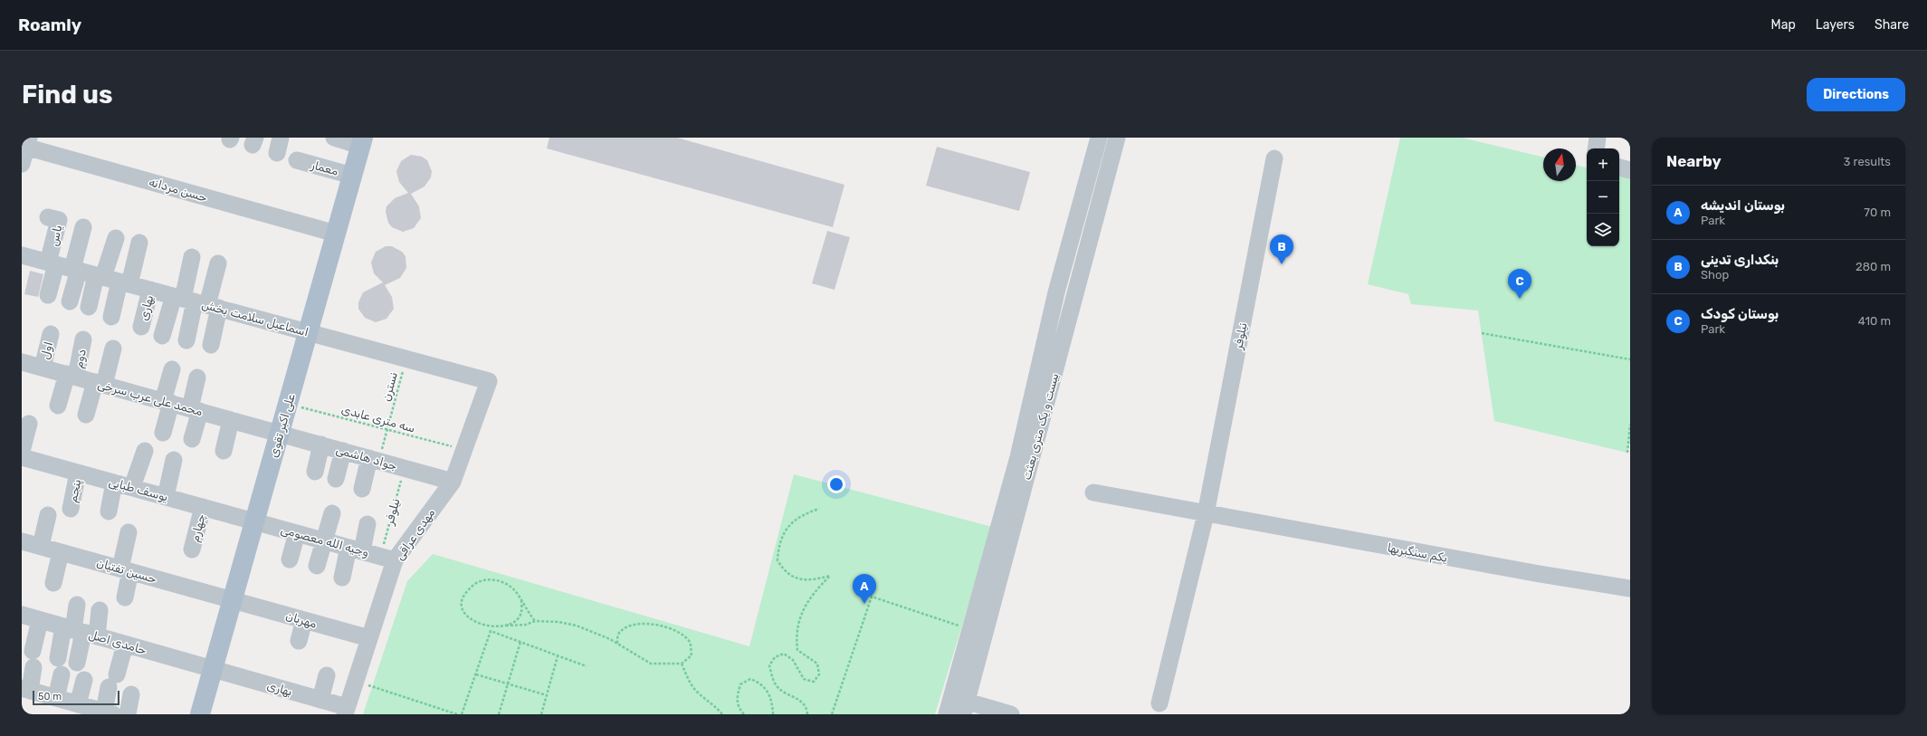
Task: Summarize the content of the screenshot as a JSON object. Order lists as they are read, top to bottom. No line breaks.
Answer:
{"streets":{"main road":["علی اکبر تقوی"],"street":["معمار","حسن مردانه","یاس","بهاری","اسماعیل سلامت بخش","نیلوفر","اول","دوم","محمد علی عرب سرخی","بیست و یک متری بعثت","جواد هاشمی","یوسف طبایی","پنجم","چهارم","مهدی عراقی","وجیه الله معصومی","یکم سنگبریها","حسین تفتیان","مهربان","حامدی اصل"],"path":["نسترن","سه متری عابدی"]},"crossings":[["معمار","علی اکبر تقوی"],["حسن مردانه","علی اکبر تقوی"],["یاس","اسماعیل سلامت بخش"],["بهاری","اسماعیل سلامت بخش"],["بهاری","علی اکبر تقوی"],["بهاری","مهدی عراقی"],["بهاری","حامدی اصل"],["اسماعیل سلامت بخش","نسترن"],["اسماعیل سلامت بخش","علی اکبر تقوی"],["اسماعیل سلامت بخش","مهدی عراقی"],["نیلوفر","جواد هاشمی"],["نیلوفر","مهدی عراقی"],["نیلوفر","وجیه الله معصومی"],["نیلوفر","یکم سنگبریها"],["اول","محمد علی عرب سرخی"],["دوم","محمد علی عرب سرخی"],["نسترن","سه متری عابدی"],["نسترن","جواد هاشمی"],["محمد علی عرب سرخی","علی اکبر تقوی"],["محمد علی عرب سرخی","جواد هاشمی"],["سه متری عابدی","علی اکبر تقوی"],["سه متری عابدی","مهدی عراقی"],["علی اکبر تقوی","جواد هاشمی"],["علی اکبر تقوی","یوسف طبایی"],["علی اکبر تقوی","وجیه الله معصومی"],["علی اکبر تقوی","حسین تفتیان"],["علی اکبر تقوی","مهربان"],["علی اکبر تقوی","حامدی اصل"],["جواد هاشمی","مهدی عراقی"],["یوسف طبایی","پنجم"],["یوسف طبایی","چهارم"],["یوسف طبایی","وجیه الله معصومی"],["مهدی عراقی","وجیه الله معصومی"],["مهدی عراقی","مهربان"],["حسین تفتیان","مهربان"]],"scale_bar":"50 m","north":"top","page":{"header":"Roamly","nav":["Map","Layers","Share"],"buttons":"Directions","title":"Find us","heading":["Nearby","3 results"],"map_buttons":["+","−"],"list":[{"mark":"A","name":"بوستان اندیشه","note":"Park","value":"70 m"},{"mark":"B","name":"بنکداری تدینی","note":"Shop","value":"280 m"},{"mark":"C","name":"بوستان کودک","note":"Park","value":"410 m"}],"pins":["B","C","A"],"scale":"50 m"}}
